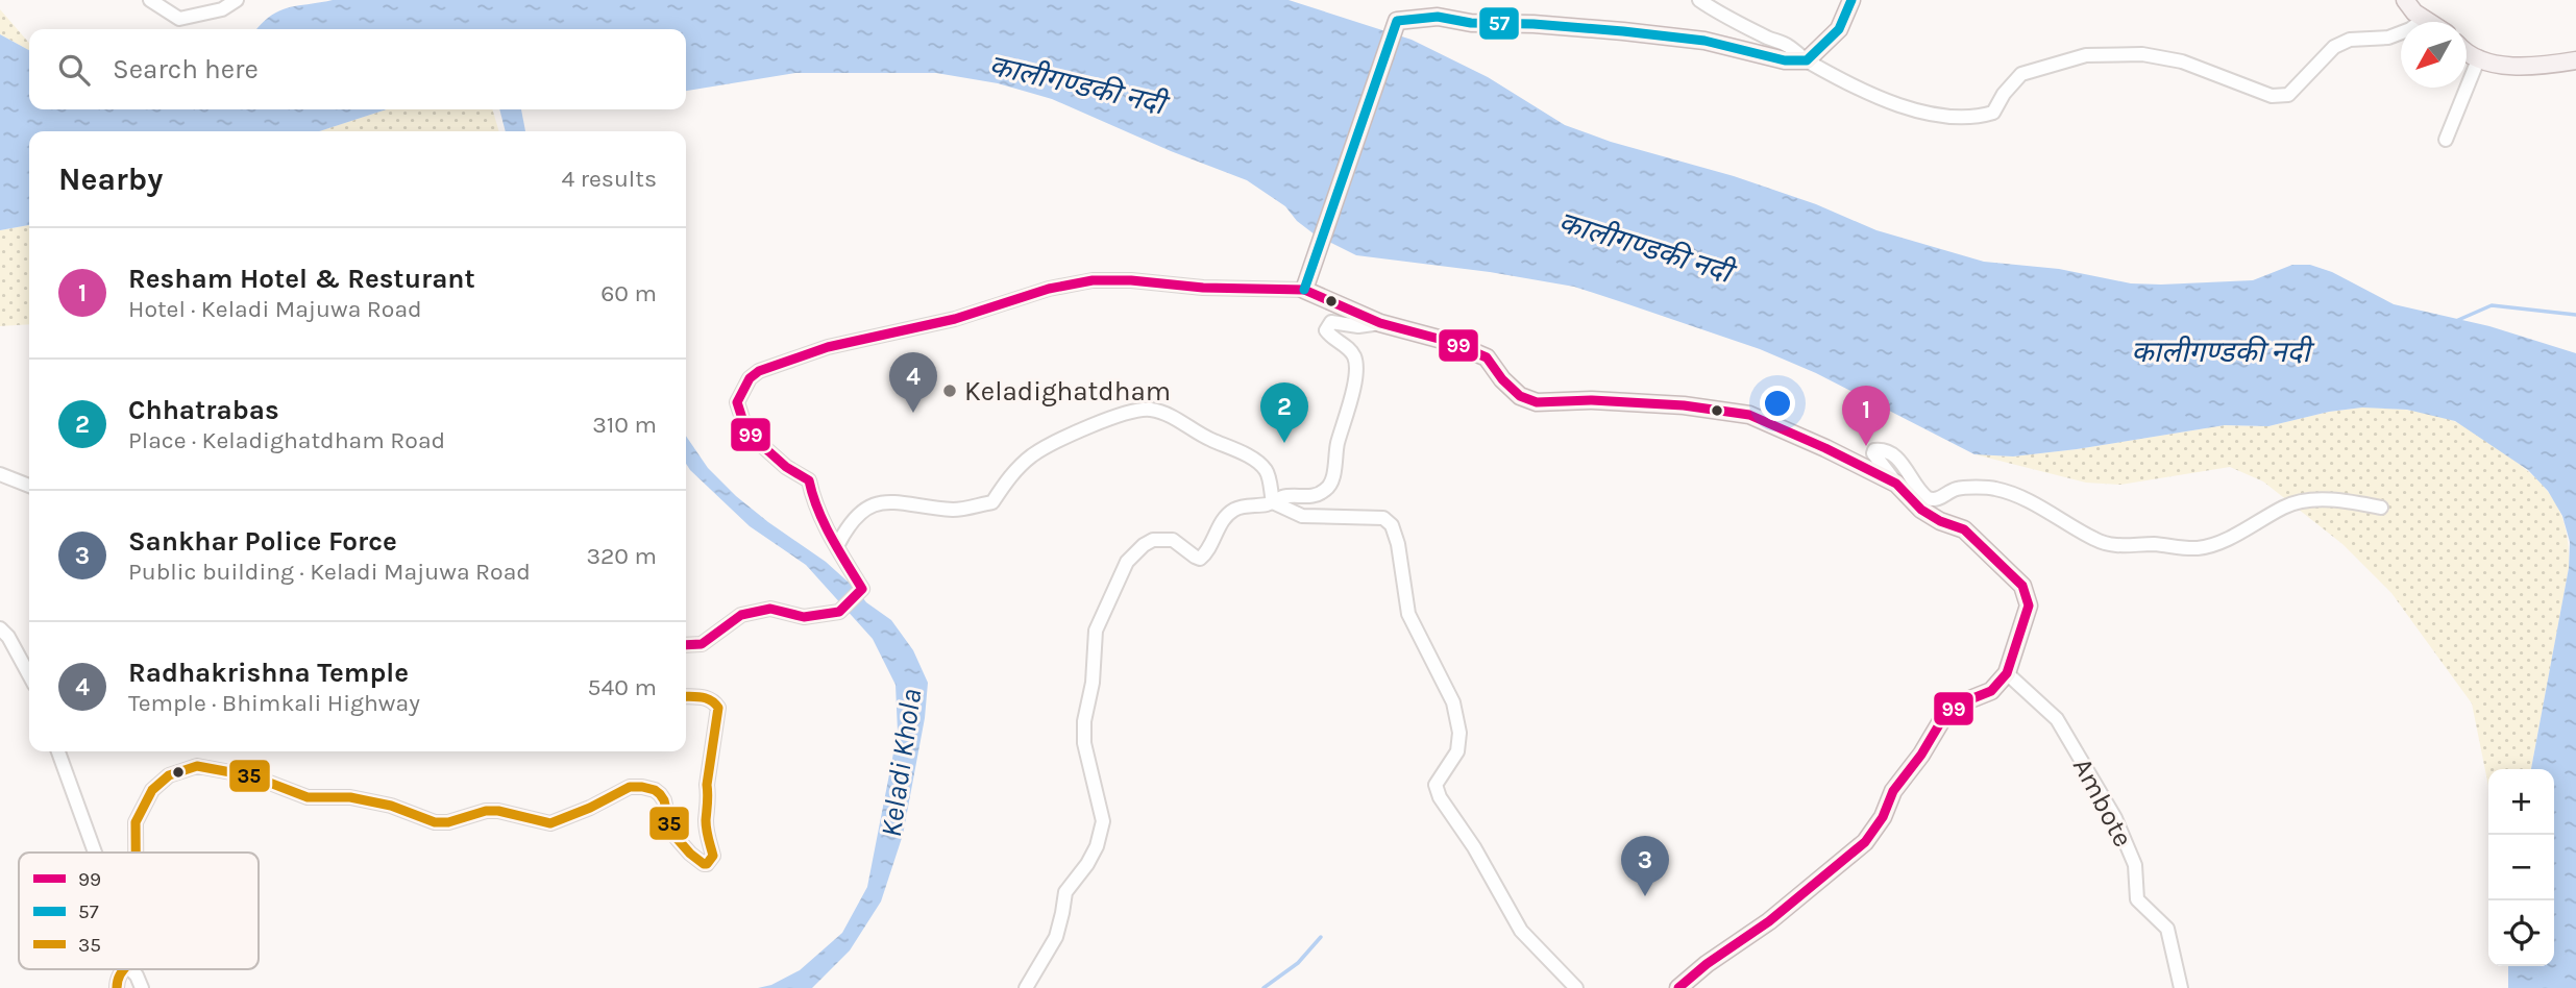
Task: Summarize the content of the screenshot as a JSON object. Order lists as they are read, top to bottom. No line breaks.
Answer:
{"streets":{"street":["Ambote"]},"water":["कालीगण्डकी नदी","Keladi Khola"],"places":["Keladighatdham"],"lines":["transit line 57","transit line 99","transit line 35"],"legend":["99","57","35"],"north":"bottom left","page":{"search":"Search here","heading":["Nearby","4 results"],"list":[{"mark":"1","name":"Resham Hotel & Resturant","note":"Hotel · Keladi Majuwa Road","value":"60 m"},{"mark":"2","name":"Chhatrabas","note":"Place · Keladighatdham Road","value":"310 m"},{"mark":"3","name":"Sankhar Police Force","note":"Public building · Keladi Majuwa Road","value":"320 m"},{"mark":"4","name":"Radhakrishna Temple","note":"Temple · Bhimkali Highway","value":"540 m"}],"pins":["4","2","1","3"],"map_buttons":["+","−"]}}
